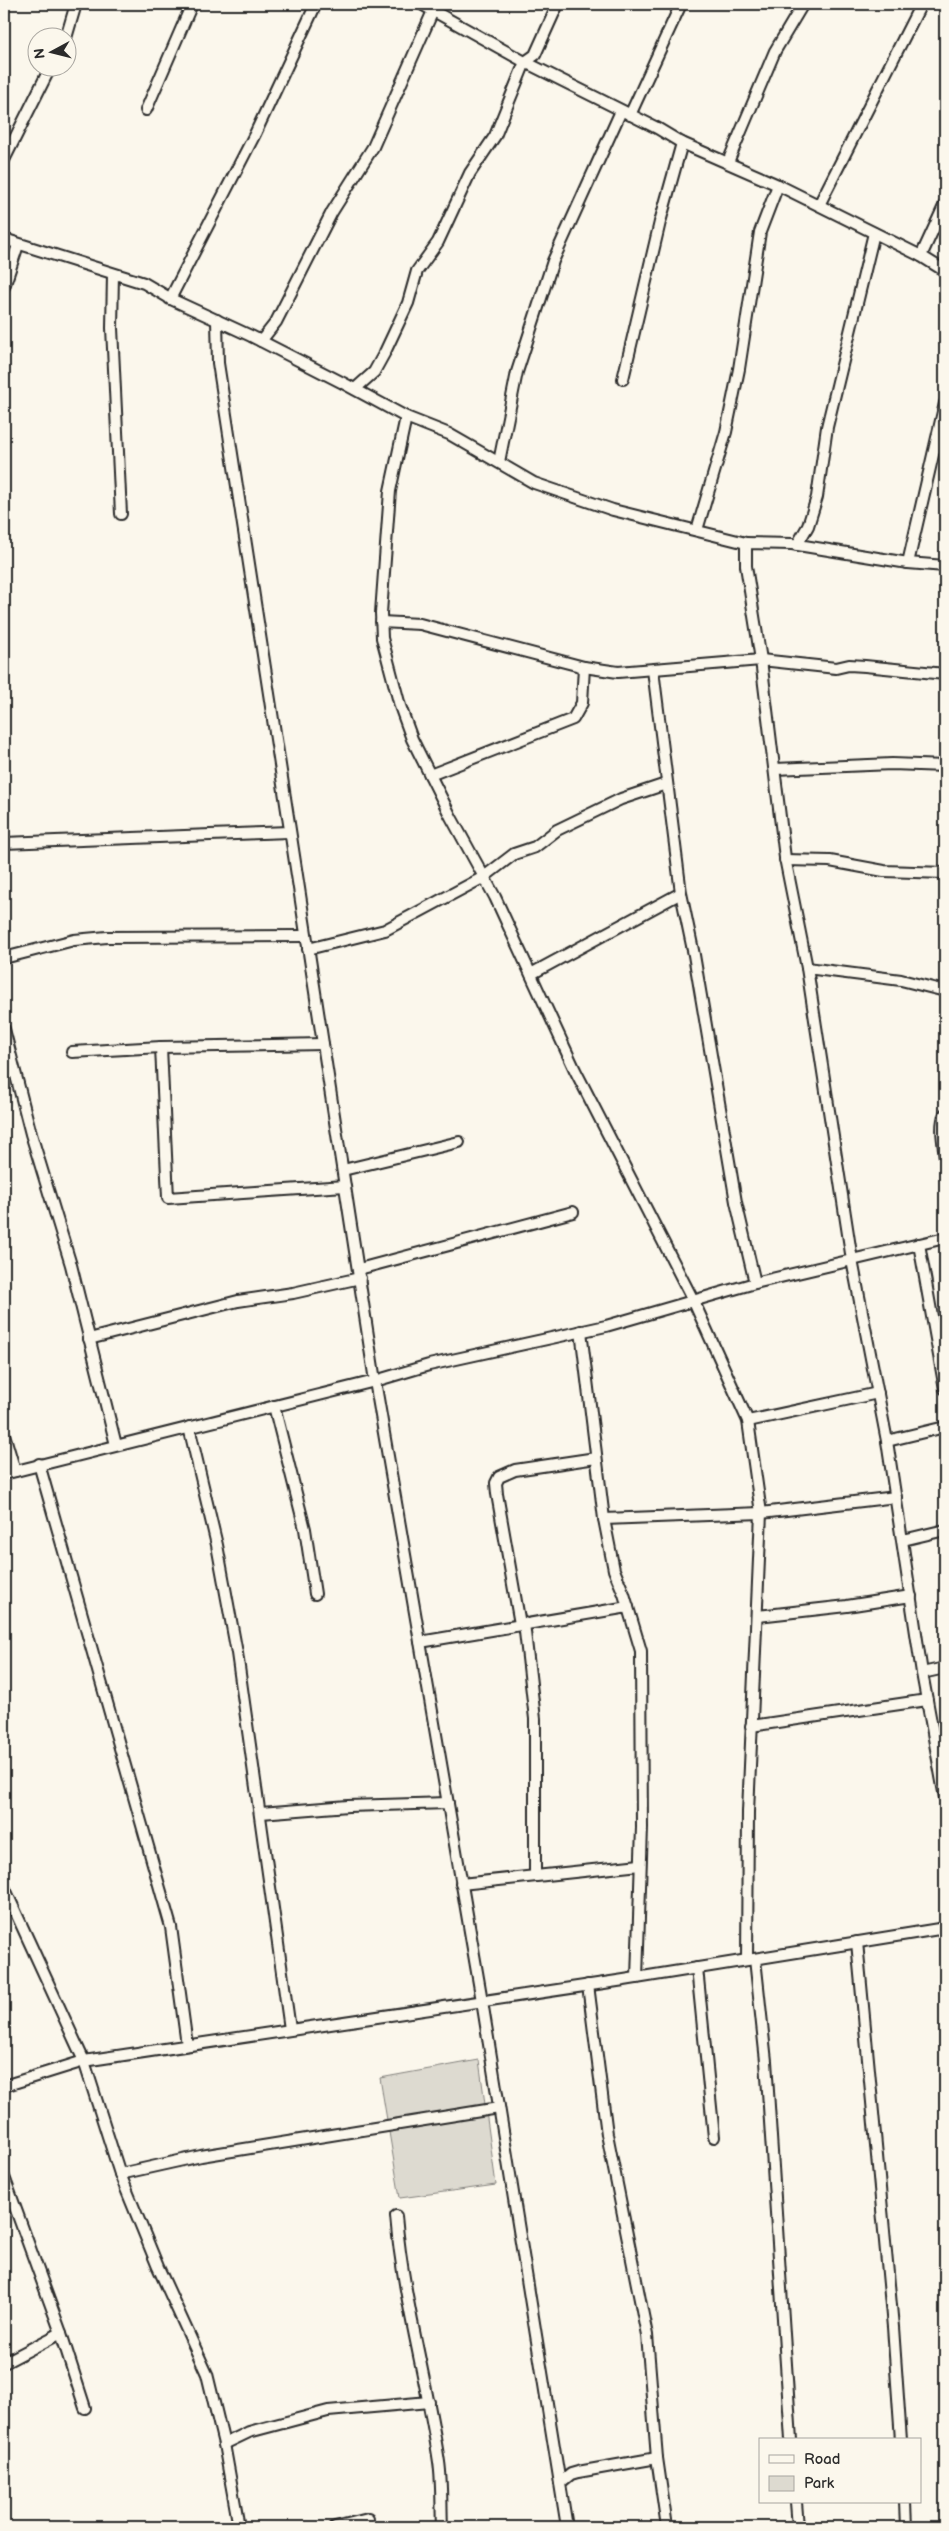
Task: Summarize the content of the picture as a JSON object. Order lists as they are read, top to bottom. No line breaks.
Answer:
{"legend":["Road","Park"],"north":"left"}
